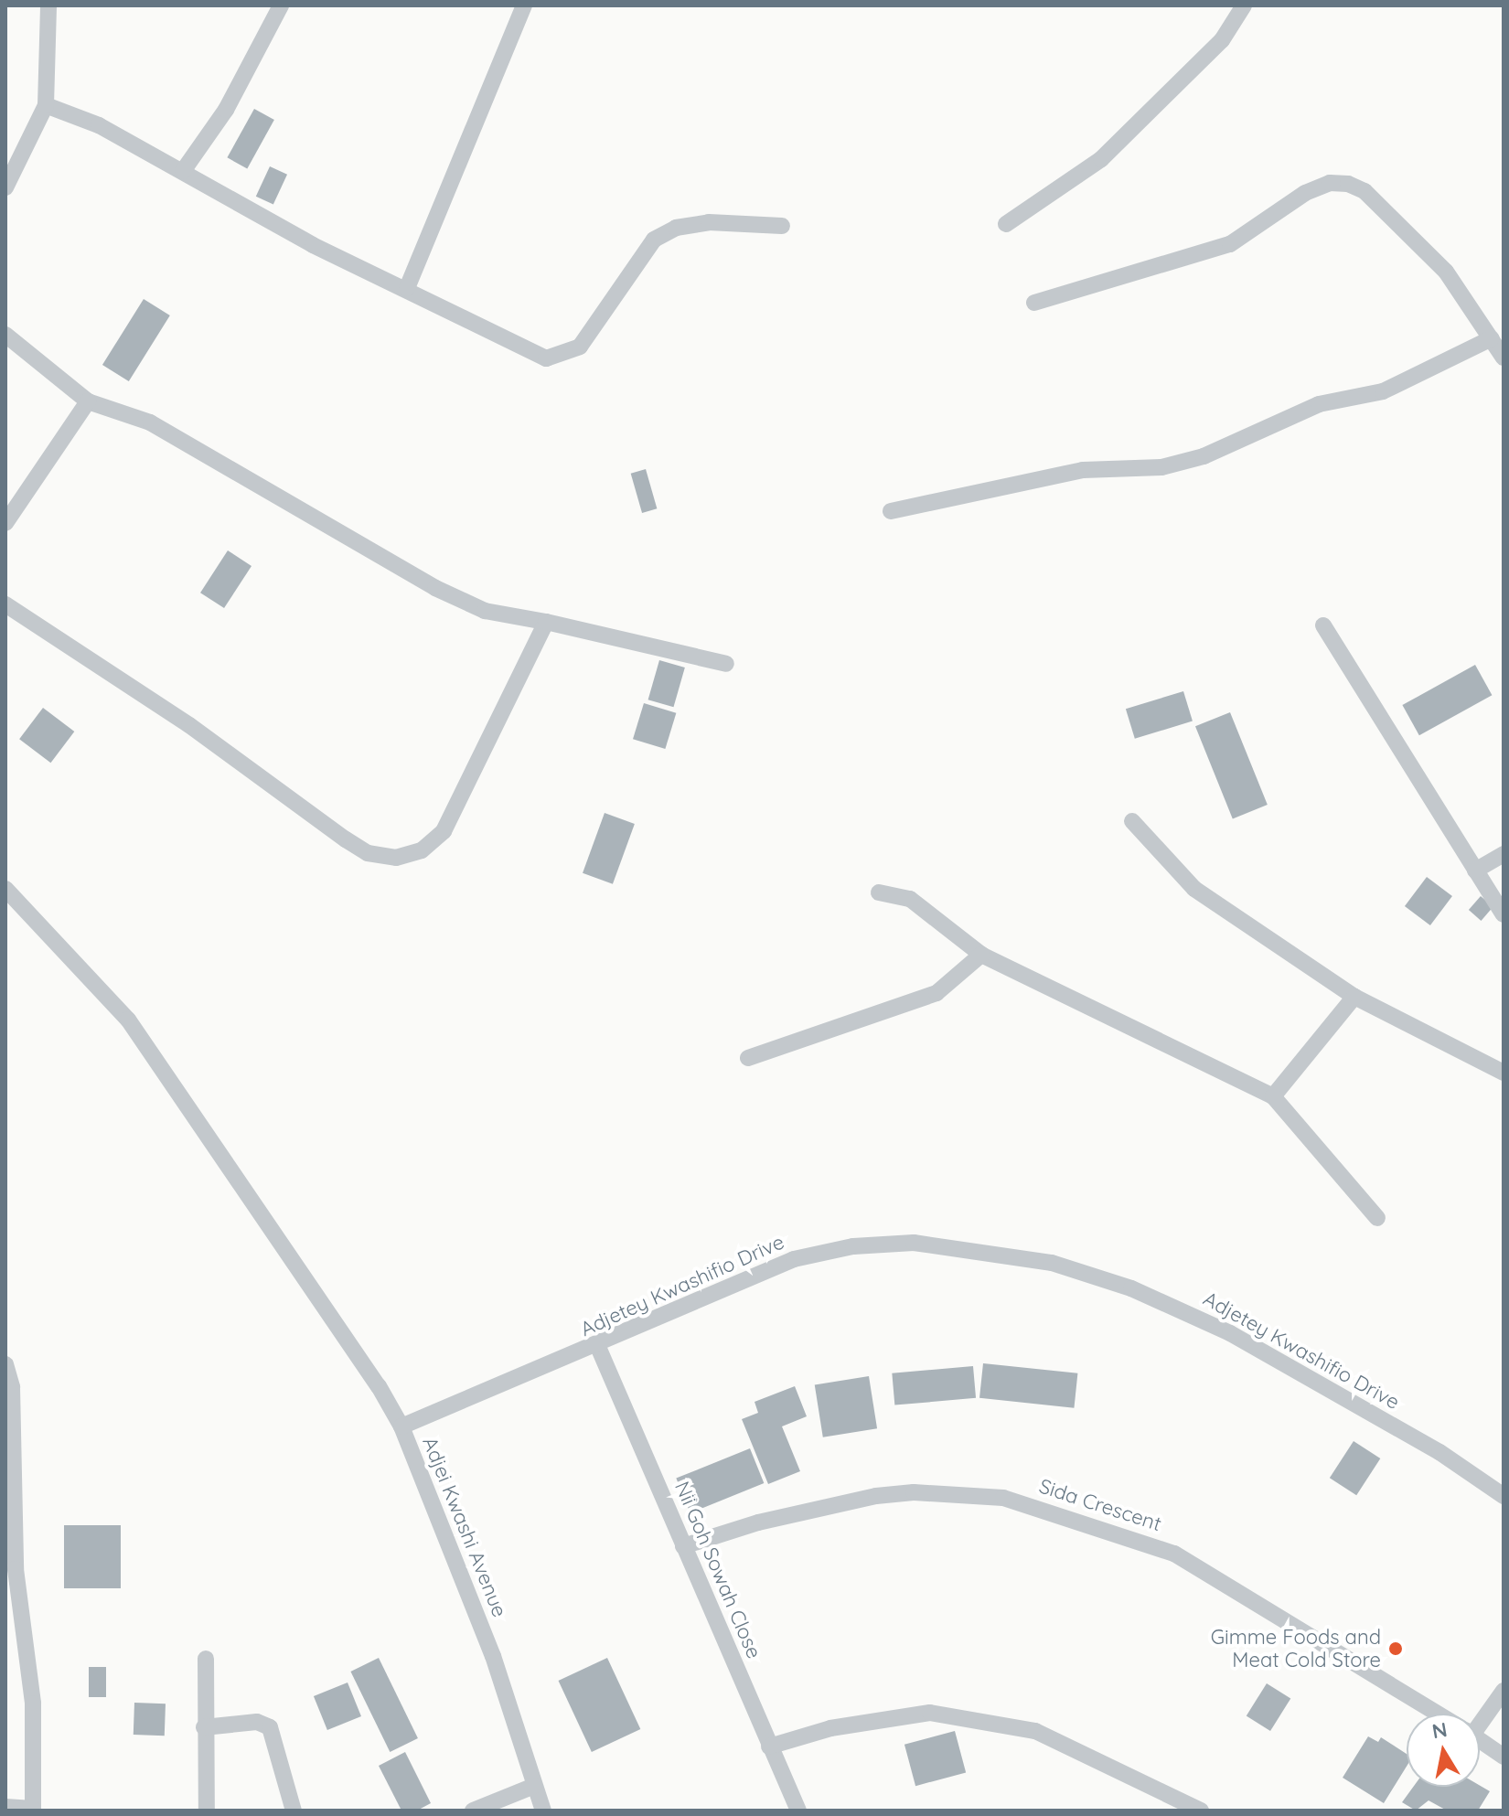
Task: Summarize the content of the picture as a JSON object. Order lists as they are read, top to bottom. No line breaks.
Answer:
{"streets":{"street":["Adjetey Kwashifio Drive","Sida Crescent","Adjei Kwashi Avenue","Nii Goh Sowah Close"]},"crossings":[["Adjetey Kwashifio Drive","Adjei Kwashi Avenue"],["Adjetey Kwashifio Drive","Nii Goh Sowah Close"],["Sida Crescent","Nii Goh Sowah Close"]],"places":["Gimme Foods and Meat Cold Store"],"north":"top"}
